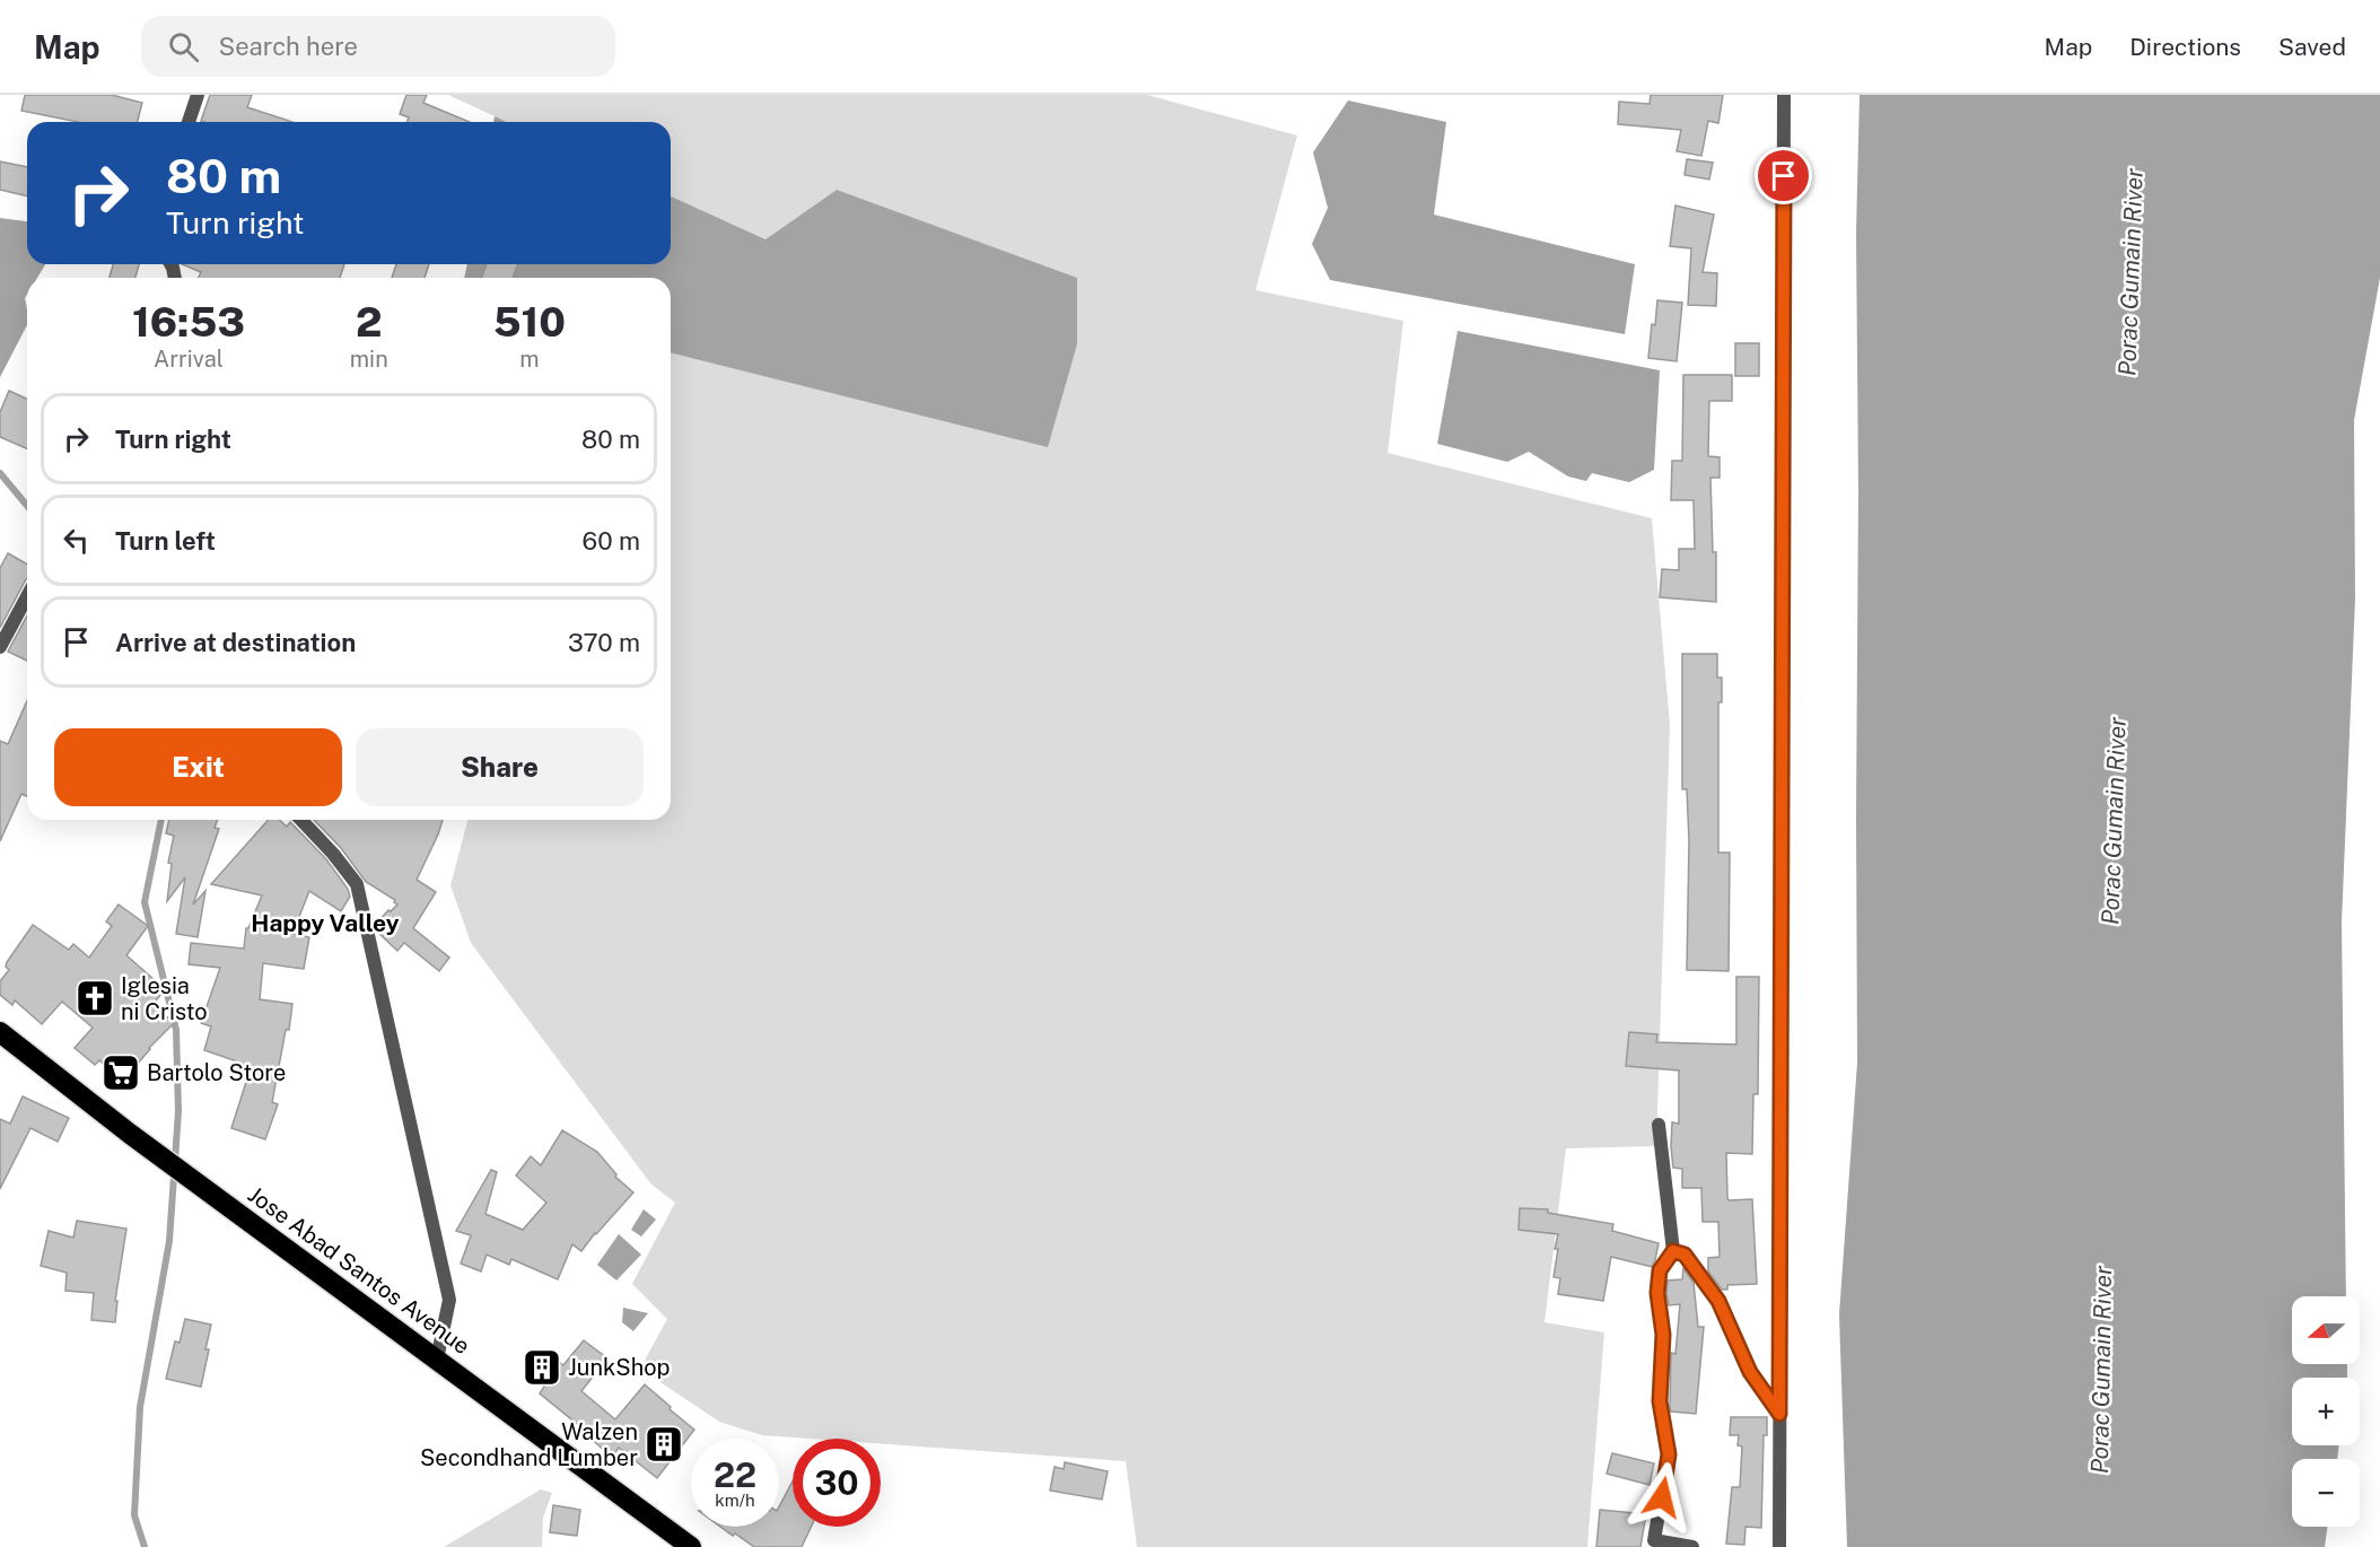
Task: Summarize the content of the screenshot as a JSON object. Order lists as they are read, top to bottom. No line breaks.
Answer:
{"streets":{"highway":["Jose Abad Santos Avenue"]},"districts":["Happy Valley"],"water":["Porac Gumain River"],"places":{"church":["Iglesia ni Cristo"],"supermarket":["Bartolo Store"],"building":["JunkShop","Walzen Secondhand Lumber"]},"north":"left","page":{"header":"Map","search":"Search here","nav":["Map","Directions","Saved"],"turn":["80 m","Turn right"],"eta":["16:53","Arrival","2","min","510","m"],"list":[{"name":"Turn right","value":"80 m"},{"name":"Turn left","value":"60 m"},{"name":"Arrive at destination","value":"370 m"}],"buttons":["Exit","Share"],"map_buttons":["+","−"],"speed":"22 km/h","limit":"30"}}
